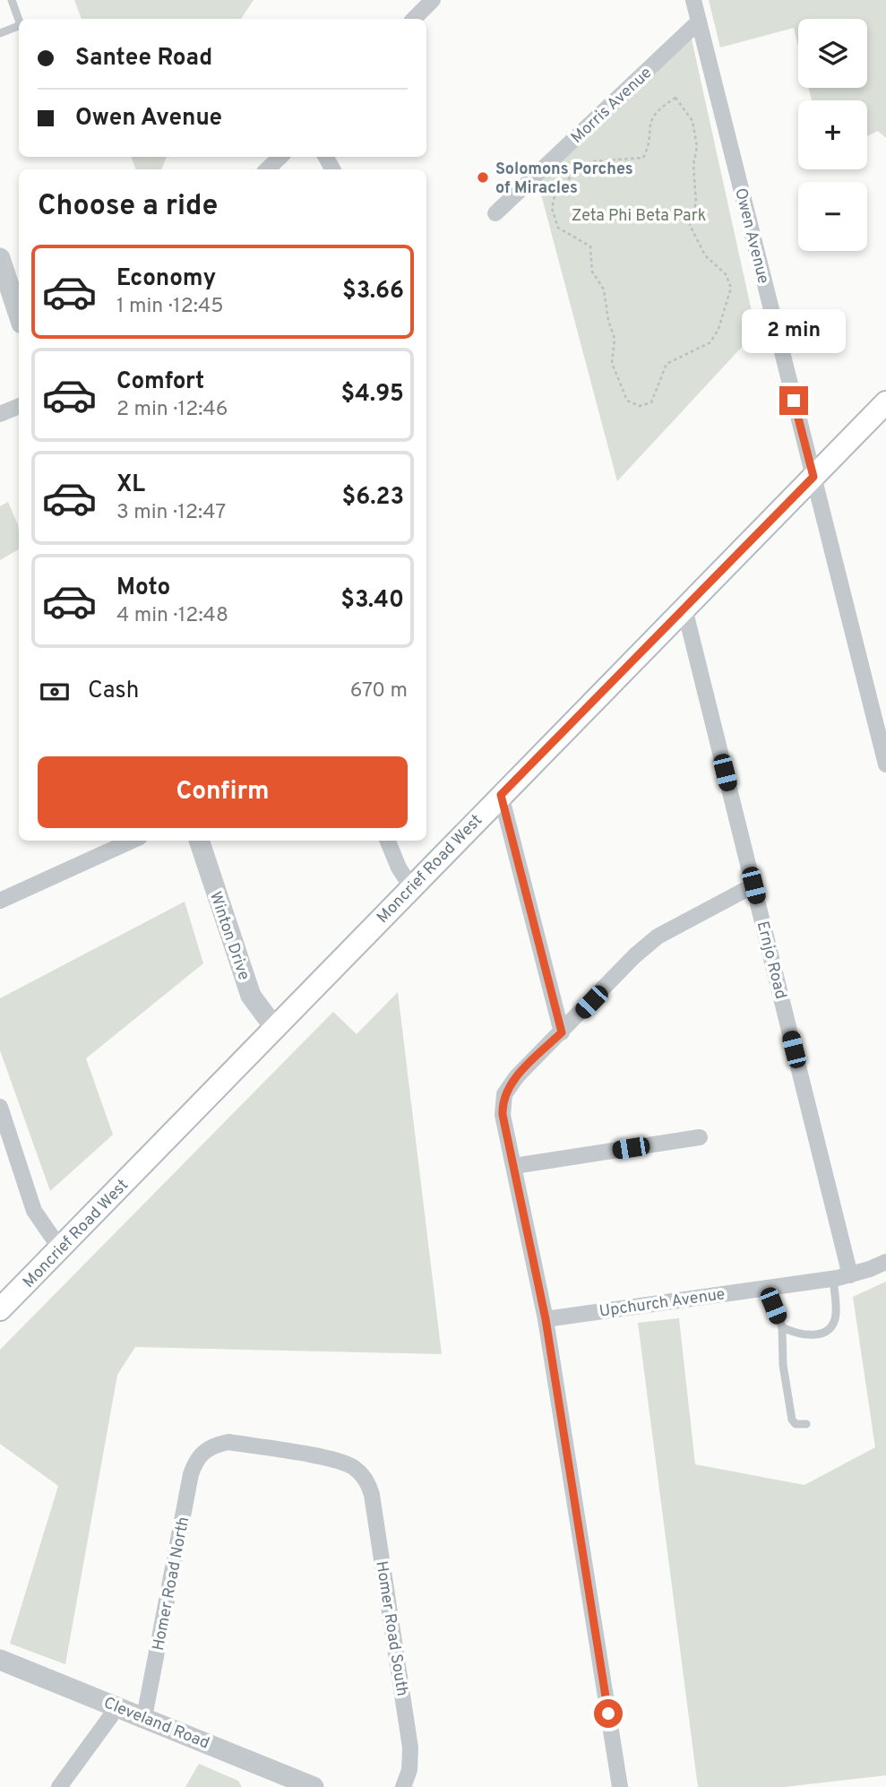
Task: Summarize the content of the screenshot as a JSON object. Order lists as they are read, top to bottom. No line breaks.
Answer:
{"streets":{"main road":["Moncrief Road West"],"street":["Morris Avenue","Owen Avenue","Winton Drive","Ernjo Road","Upchurch Avenue","Homer Road North","Homer Road South","Cleveland Road"]},"crossings":[["Morris Avenue","Owen Avenue"],["Owen Avenue","Moncrief Road West"],["Moncrief Road West","Winton Drive"],["Moncrief Road West","Ernjo Road"],["Ernjo Road","Upchurch Avenue"],["Homer Road North","Homer Road South"],["Homer Road North","Cleveland Road"]],"parks":["Zeta Phi Beta Park"],"places":["Solomons Porches of Miracles"],"page":{"map_buttons":["+","−"],"banner":["Santee Road","Owen Avenue"],"heading":"Choose a ride","list":[{"name":"Economy","note":"1 min · 12:45","value":"$3.66"},{"name":"Comfort","note":"2 min · 12:46","value":"$4.95"},{"name":"XL","note":"3 min · 12:47","value":"$6.23"},{"name":"Moto","note":"4 min · 12:48","value":"$3.40"}],"bubble":"2 min","pay":["Cash","670 m"],"buttons":"Confirm"}}
